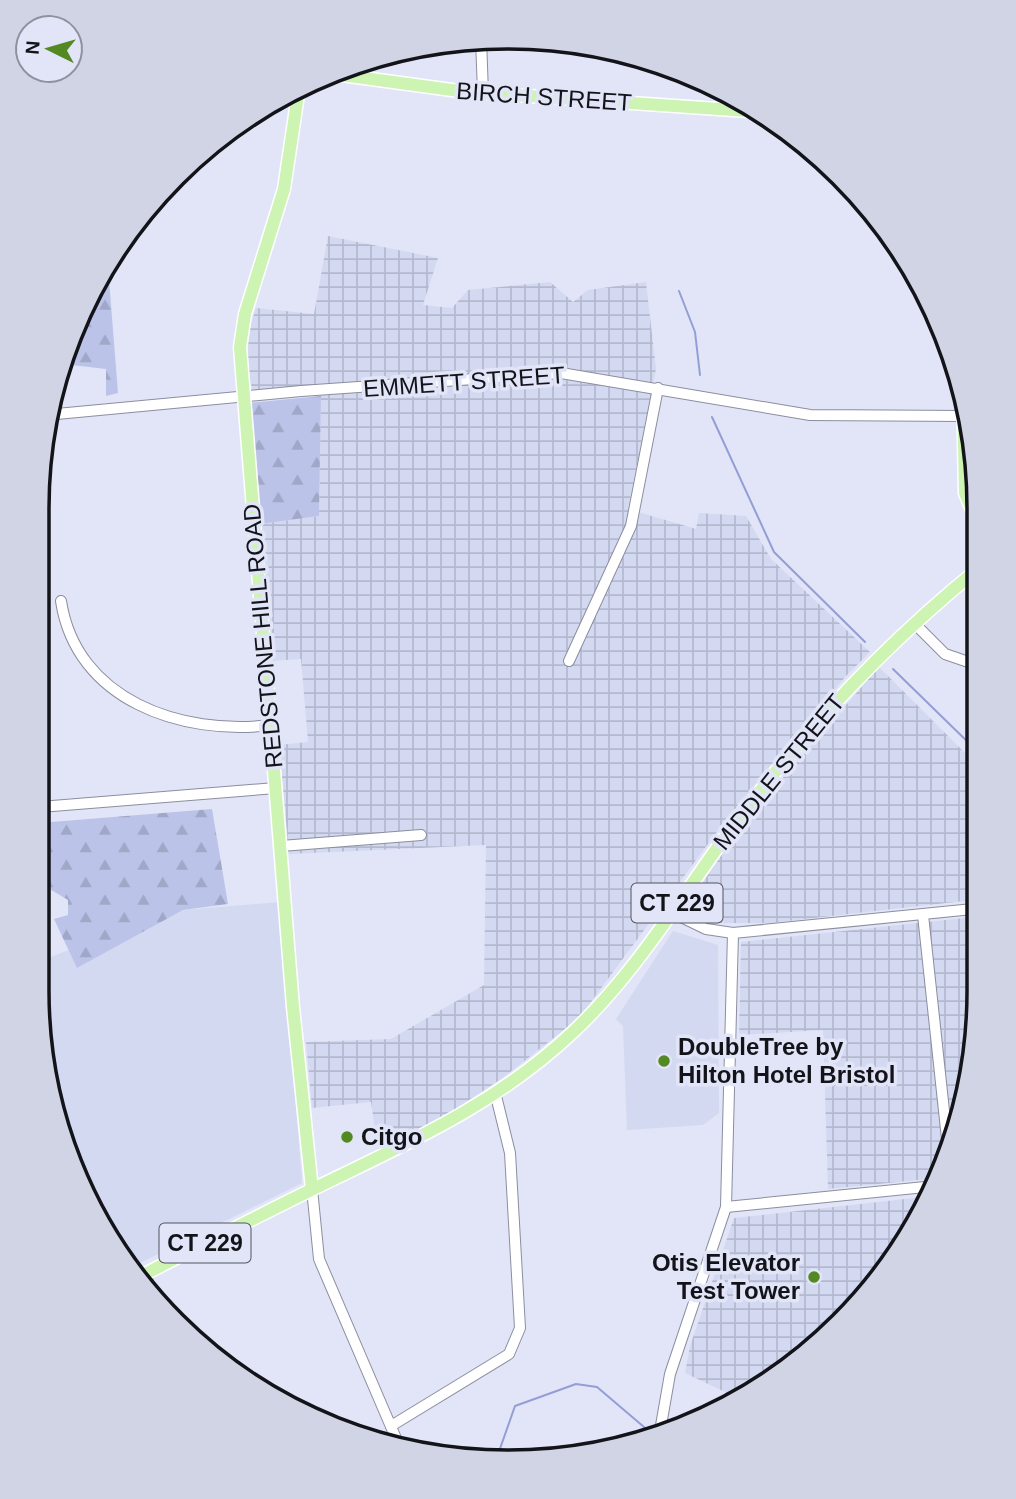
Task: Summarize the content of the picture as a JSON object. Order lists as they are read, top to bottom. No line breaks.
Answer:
{"streets":{"main road":["BIRCH STREET","REDSTONE HILL ROAD","MIDDLE STREET","CT 229"],"street":["EMMETT STREET"]},"crossings":[["EMMETT STREET","REDSTONE HILL ROAD"],["REDSTONE HILL ROAD","MIDDLE STREET"]],"places":["DoubleTree by Hilton Hotel Bristol","Citgo","Otis Elevator Test Tower"],"north":"left"}
